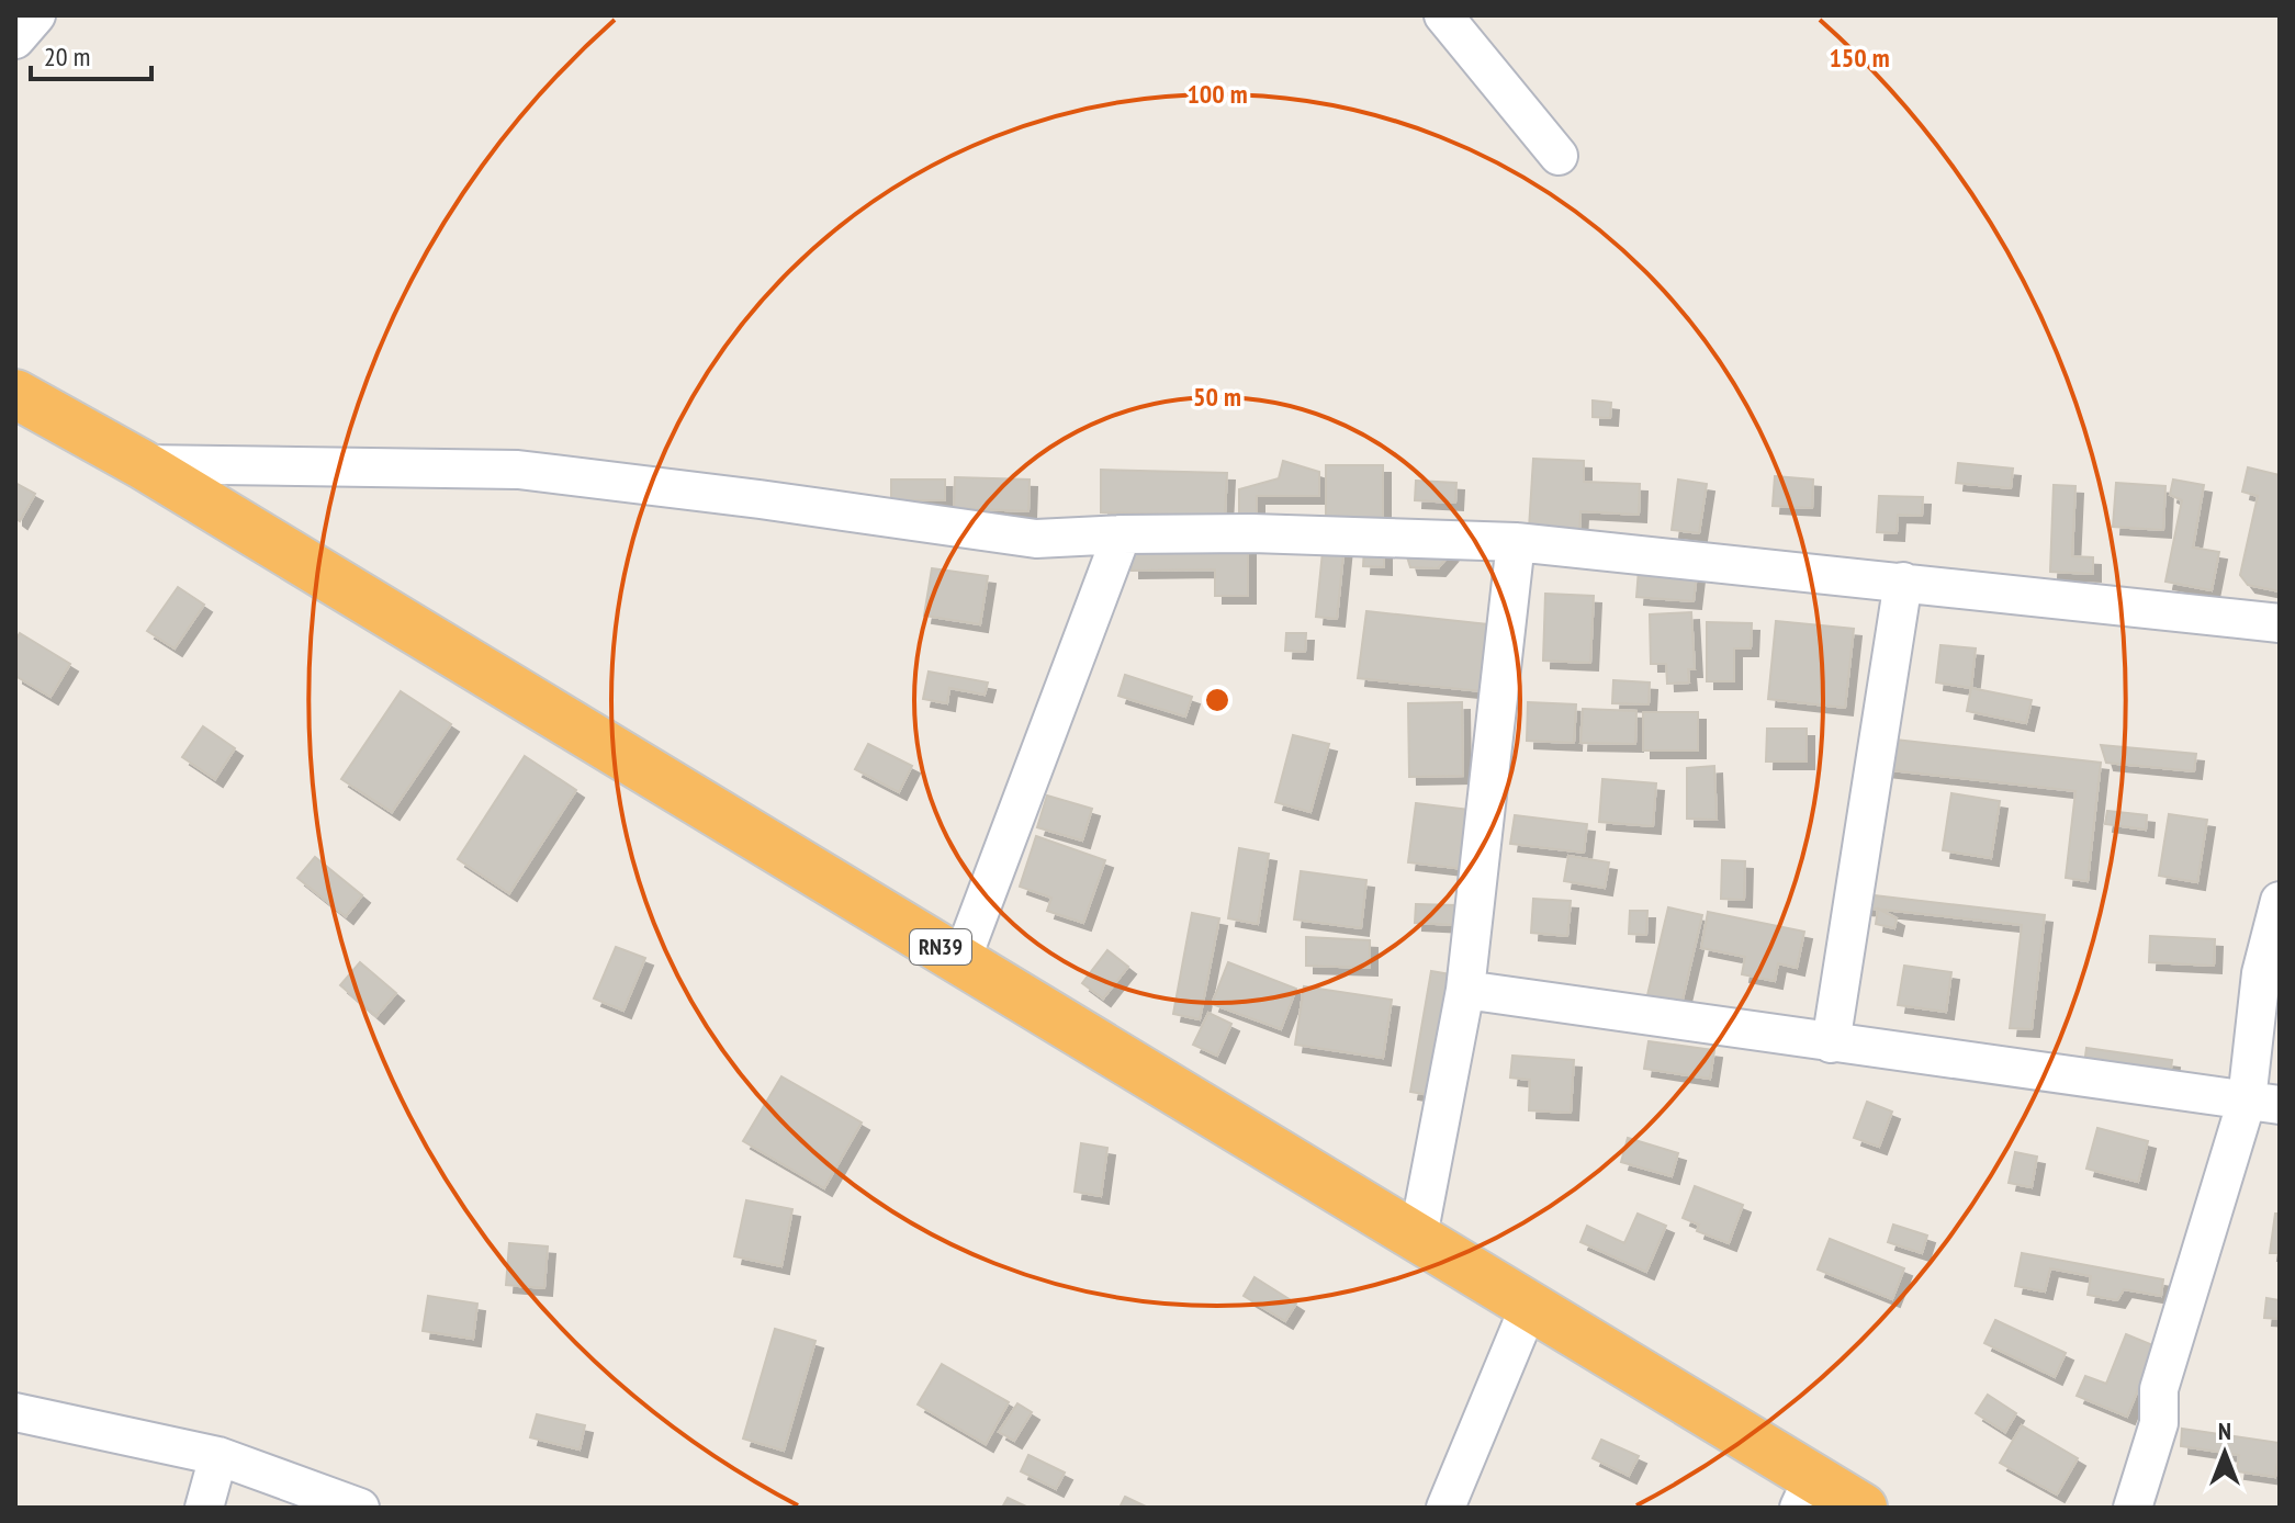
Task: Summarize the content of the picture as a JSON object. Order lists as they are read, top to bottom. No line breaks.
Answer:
{"streets":{"highway":["RN39"]},"scale_bar":"20 m","north":"top","rings":["150 m","100 m","50 m"]}
